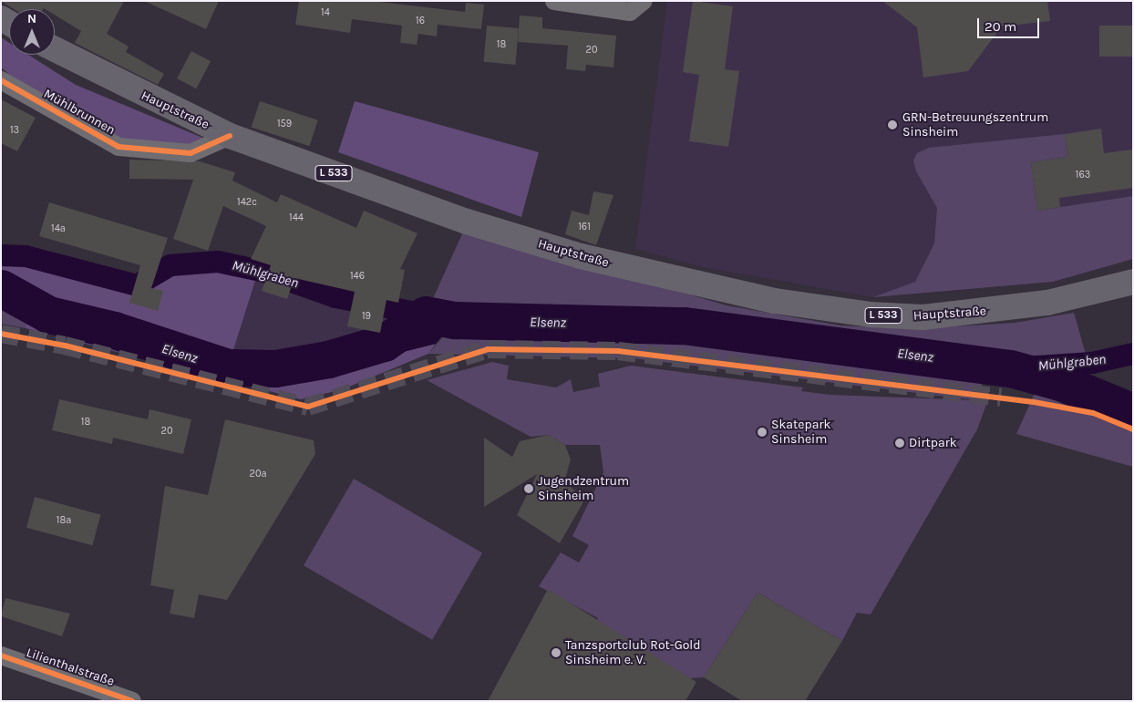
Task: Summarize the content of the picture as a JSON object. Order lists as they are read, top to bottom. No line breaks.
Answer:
{"streets":{"main road":["Hauptstraße","L 533"],"street":["Mühlbrunnen","Lilienthalstraße"]},"crossings":[["Hauptstraße","Mühlbrunnen"]],"water":["Mühlgraben","Elsenz"],"places":["GRN-Betreuungszentrum Sinsheim","Skatepark Sinsheim","Dirtpark","Jugendzentrum Sinsheim","Tanzsportclub Rot-Gold Sinsheim e. V."],"house_numbers":["14","16","18","20","159","13","163","142c","144","161","14a","146","19","18","20","20a","18a"],"scale_bar":"20 m","north":"top"}
